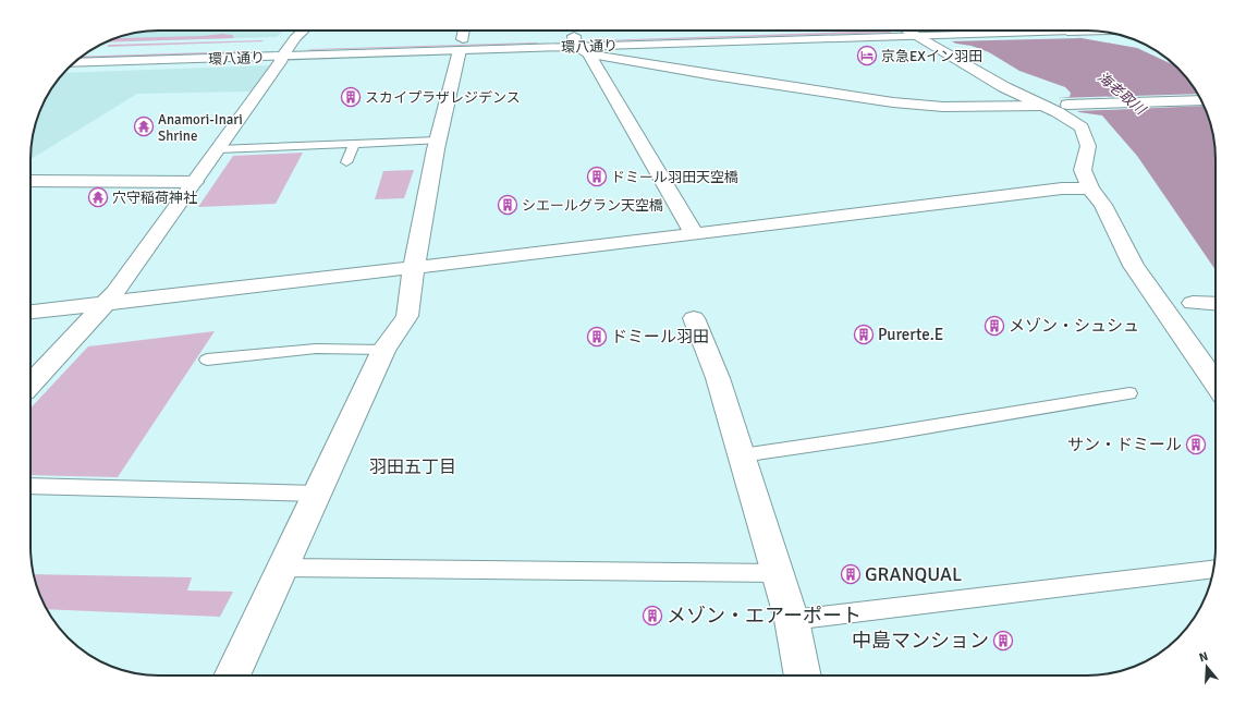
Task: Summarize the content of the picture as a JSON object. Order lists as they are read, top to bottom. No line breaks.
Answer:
{"streets":{"main road":["環八通り"]},"districts":["羽田五丁目"],"water":["海老取川"],"places":{"hotel":["京急EXイン羽田"],"building":["スカイプラザレジデンス","ドミール羽田天空橋","シエールグラン天空橋","メゾン・シュシュ","Purerte.E","ドミール羽田","サン・ドミール","GRANQUAL","メゾン・エアーポート","中島マンション"],"temple":["Anamori-Inari Shrine","穴守稲荷神社"]},"north":"top"}
